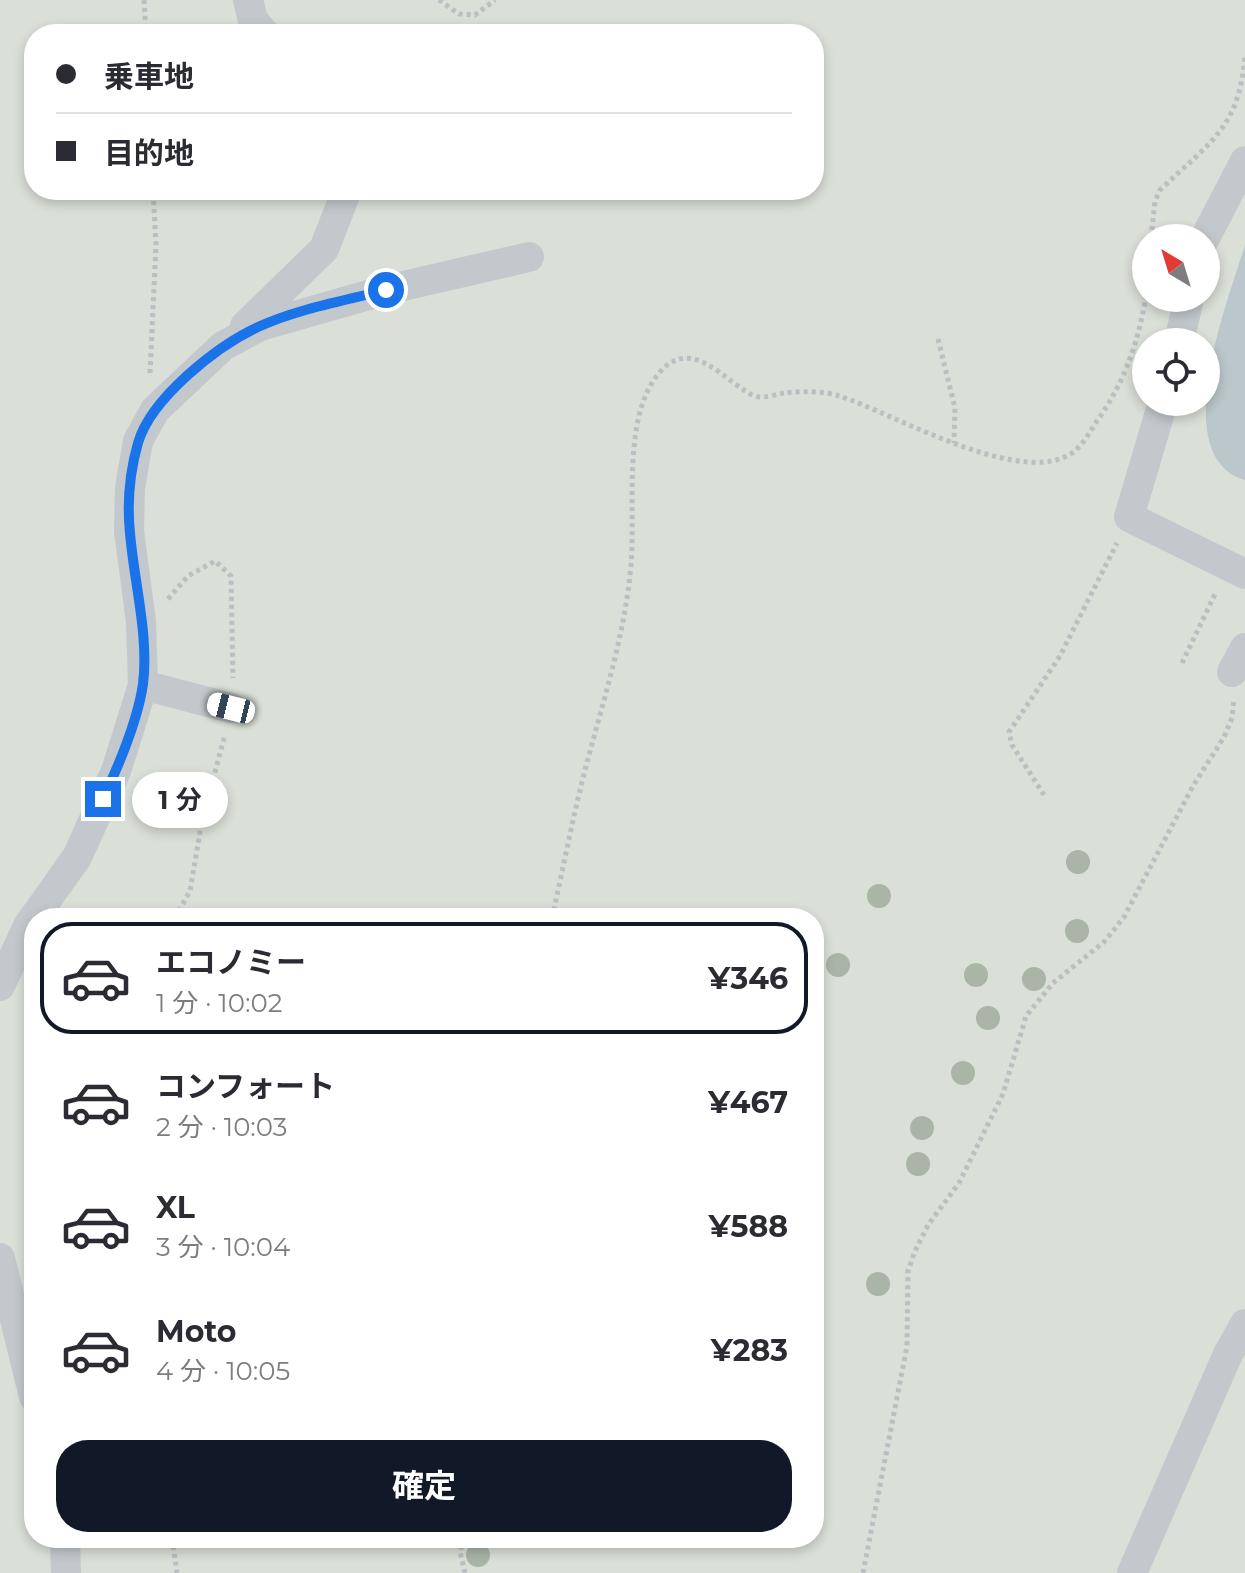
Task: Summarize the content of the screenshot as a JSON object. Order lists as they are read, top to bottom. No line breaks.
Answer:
{"north":"top left","page":{"banner":["乗車地","目的地"],"bubble":"1 分","list":[{"name":"エコノミー","note":"1 分 · 10:02","value":"¥346"},{"name":"コンフォート","note":"2 分 · 10:03","value":"¥467"},{"name":"XL","note":"3 分 · 10:04","value":"¥588"},{"name":"Moto","note":"4 分 · 10:05","value":"¥283"}],"buttons":"確定"}}
